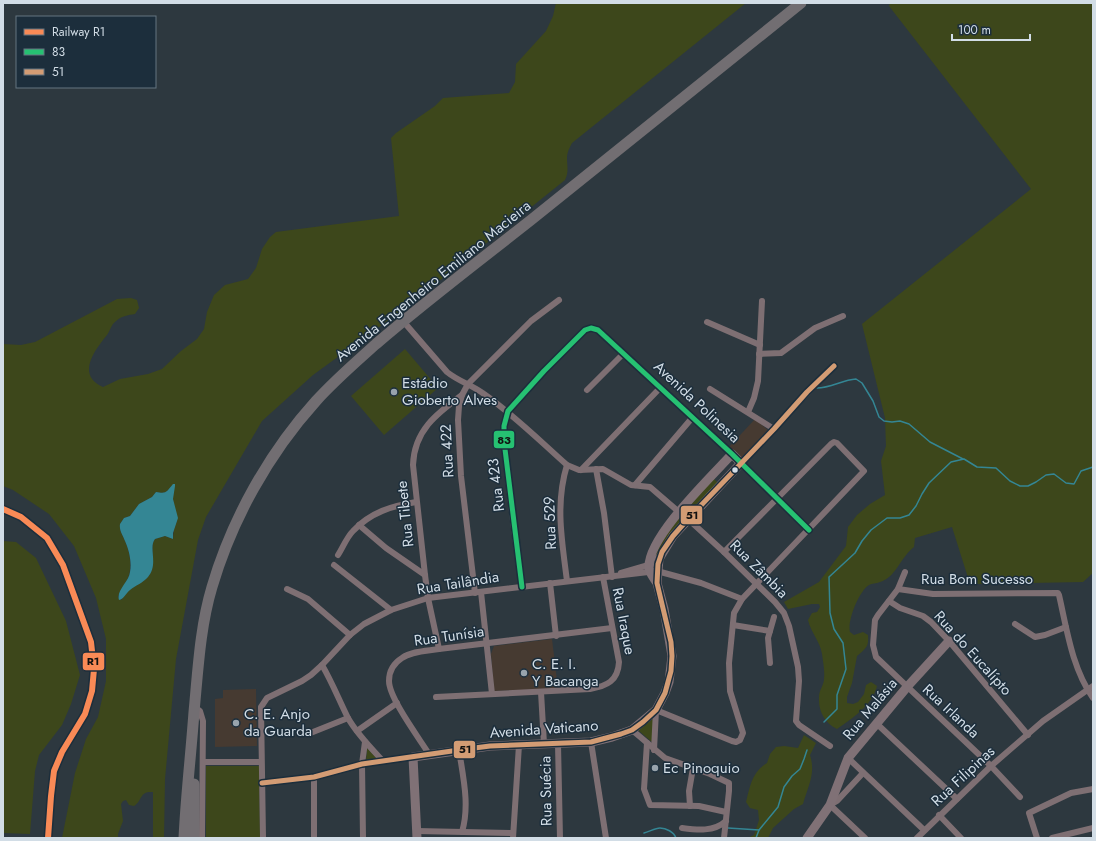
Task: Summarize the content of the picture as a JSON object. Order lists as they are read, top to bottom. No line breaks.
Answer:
{"streets":{"highway":["Avenida Engenheiro Emiliano Macieira"],"street":["Avenida Polinesia","Rua 422","Rua 423","Rua Tibete","Rua 529","Rua Zâmbia","Rua Bom Sucesso","Rua Tailândia","Rua Iraque","Rua Tunísia","Rua do Eucalípto","Rua Malásia","Rua Irlanda","Avenida Vaticano","Rua Filipinas","Rua Suécia"]},"crossings":[["Avenida Polinesia","Rua 423"],["Avenida Polinesia","Avenida Vaticano"],["Rua 422","Rua Tibete"],["Rua 422","Rua Tailândia"],["Rua 422","Rua Iraque"],["Rua 422","Rua Tunísia"],["Rua 423","Rua Tailândia"],["Rua Tibete","Rua Tailândia"],["Rua Tibete","Rua Tunísia"],["Rua 529","Rua Tailândia"],["Rua Zâmbia","Avenida Vaticano"],["Rua Bom Sucesso","Rua do Eucalípto"],["Rua Bom Sucesso","Rua Irlanda"],["Rua Tailândia","Rua Iraque"],["Rua Tailândia","Avenida Vaticano"],["Rua Iraque","Rua Tunísia"],["Rua Tunísia","Avenida Vaticano"],["Rua do Eucalípto","Rua Malásia"],["Rua do Eucalípto","Rua Filipinas"],["Rua Malásia","Rua Irlanda"],["Rua Irlanda","Rua Filipinas"],["Avenida Vaticano","Rua Suécia"]],"places":["Estádio Gioberto Alves","C. E. I. Y Bacanga","C. E. Anjo da Guarda","Ec Pinoquio"],"lines":["transit line 83","transit line 51","rail line R1"],"legend":["Railway R1","83","51"],"scale_bar":"100 m"}
